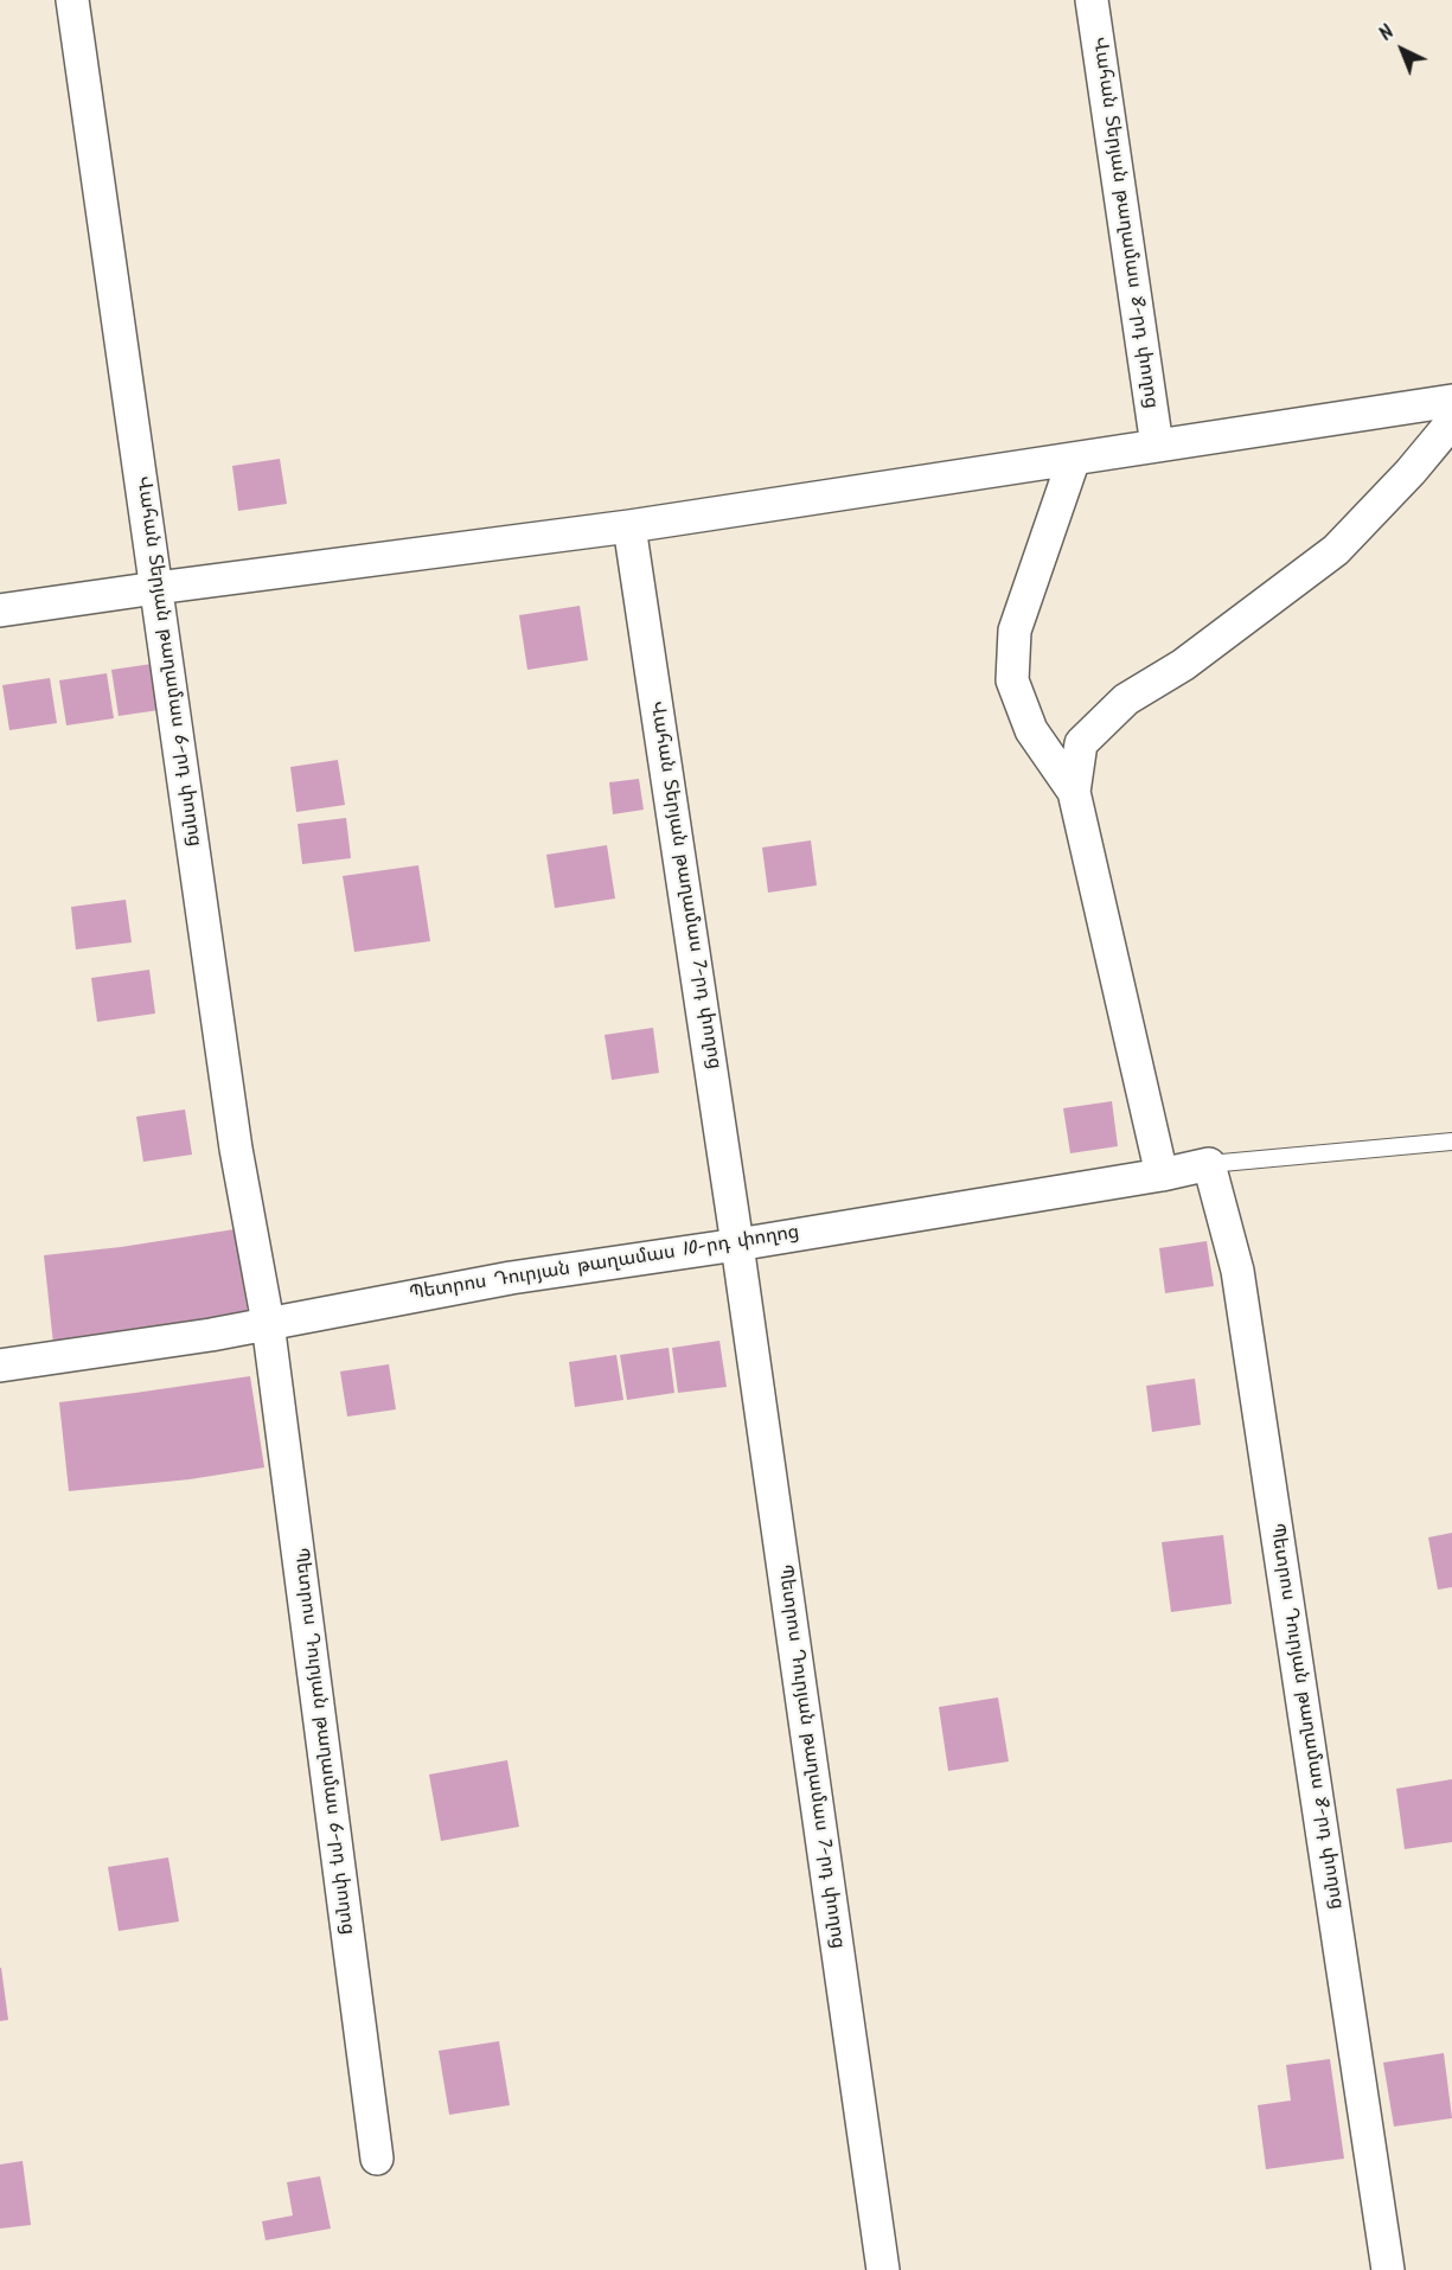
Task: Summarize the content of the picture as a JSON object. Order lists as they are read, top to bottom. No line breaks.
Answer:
{"streets":{"street":["Վահան Տերյան թաղամաս 8-րդ փողոց","Վահան Տերյան թաղամաս 6-րդ փողոց","Վահան Տերյան թաղամաս 7-րդ փողոց","Պետրոս Դուրյան թաղամաս 10-րդ փողոց","Պետրոս Դուրյան թաղամաս 8-րդ փողոց","Պետրոս Դուրյան թաղամաս 6-րդ փողոց","Պետրոս Դուրյան թաղամաս 7-րդ փողոց"]},"crossings":[["Վահան Տերյան թաղամաս 6-րդ փողոց","Պետրոս Դուրյան թաղամաս 10-րդ փողոց"],["Վահան Տերյան թաղամաս 6-րդ փողոց","Պետրոս Դուրյան թաղամաս 6-րդ փողոց"],["Վահան Տերյան թաղամաս 7-րդ փողոց","Պետրոս Դուրյան թաղամաս 10-րդ փողոց"],["Վահան Տերյան թաղամաս 7-րդ փողոց","Պետրոս Դուրյան թաղամաս 7-րդ փողոց"],["Պետրոս Դուրյան թաղամաս 10-րդ փողոց","Պետրոս Դուրյան թաղամաս 8-րդ փողոց"],["Պետրոս Դուրյան թաղամաս 10-րդ փողոց","Պետրոս Դուրյան թաղամաս 6-րդ փողոց"],["Պետրոս Դուրյան թաղամաս 10-րդ փողոց","Պետրոս Դուրյան թաղամաս 7-րդ փողոց"]],"north":"top left"}
